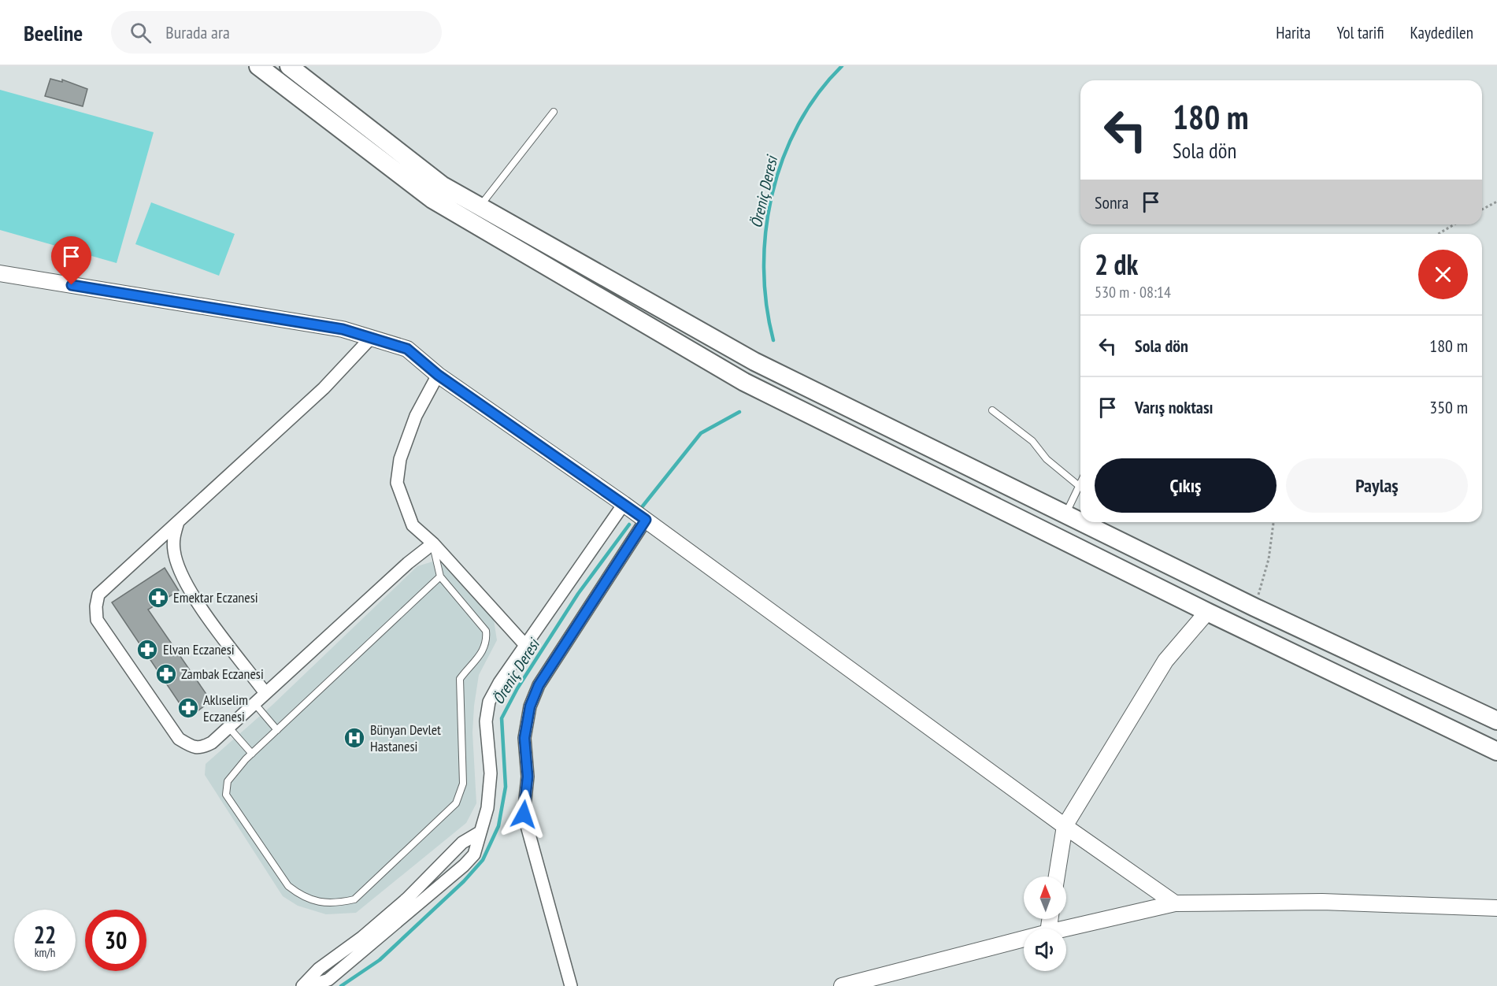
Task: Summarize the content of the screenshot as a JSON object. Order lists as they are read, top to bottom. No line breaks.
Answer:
{"water":["Öreniç Deresi"],"places":{"pharmacy":["Emektar Eczanesi","Elvan Eczanesi","Zambak Eczanesi","Aklıselim Eczanesi"],"hospital":["Bünyan Devlet Hastanesi"]},"north":"top","page":{"header":"Beeline","search":"Burada ara","nav":["Harita","Yol tarifi","Kaydedilen"],"turn":["180 m","Sola dön"],"then":"Sonra","heading":["2 dk","530 m · 08:14"],"list":[{"name":"Sola dön","value":"180 m"},{"name":"Varış noktası","value":"350 m"}],"buttons":["Çıkış","Paylaş"],"speed":"22 km/h","limit":"30"}}
